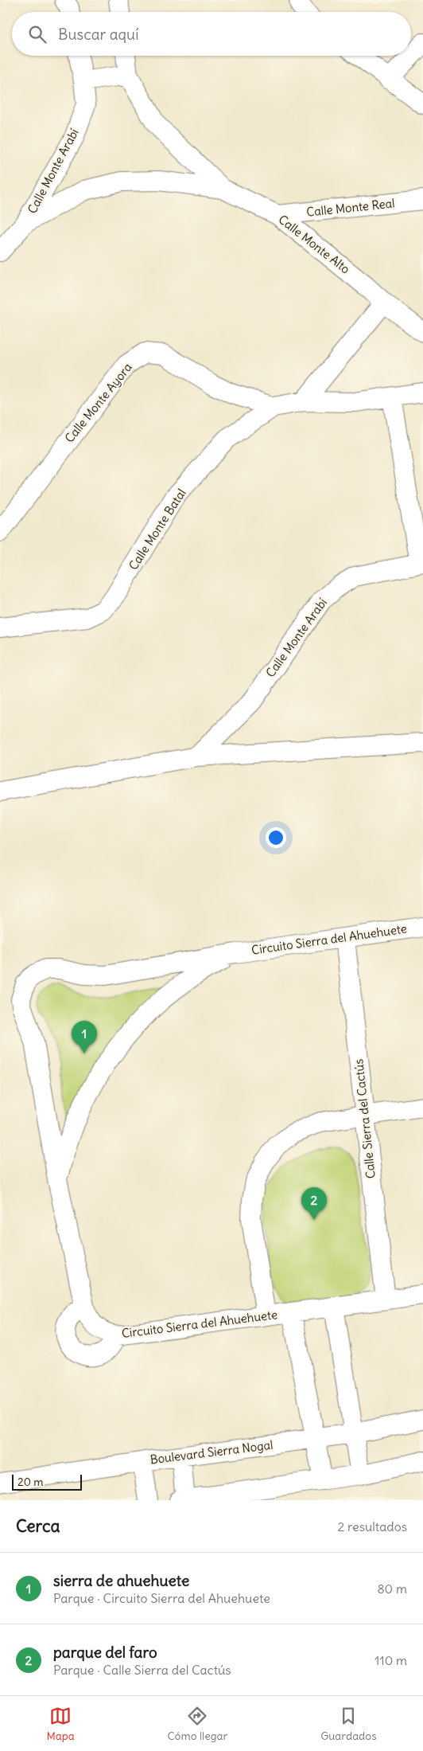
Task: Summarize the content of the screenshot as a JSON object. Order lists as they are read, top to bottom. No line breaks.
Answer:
{"streets":{"street":["Calle Monte Arabí","Calle Monte Real","Calle Monte Alto","Calle Monte Ayora","Calle Monte Batal","Circuito Sierra del Ahuehuete","Calle Sierra del Cactús","Boulevard Sierra Nogal"]},"crossings":[["Calle Monte Arabí","Calle Monte Alto"],["Calle Monte Real","Calle Monte Alto"],["Calle Monte Ayora","Calle Monte Batal"],["Circuito Sierra del Ahuehuete","Calle Sierra del Cactús"],["Circuito Sierra del Ahuehuete","Boulevard Sierra Nogal"]],"scale_bar":"20 m","page":{"search":"Buscar aquí","pins":["1","2"],"scale":"20 m","heading":["Cerca","2 resultados"],"list":[{"mark":"1","name":"sierra de ahuehuete","note":"Parque · Circuito Sierra del Ahuehuete","value":"80 m"},{"mark":"2","name":"parque del faro","note":"Parque · Calle Sierra del Cactús","value":"110 m"}],"nav":["Mapa","Cómo llegar","Guardados"]}}
